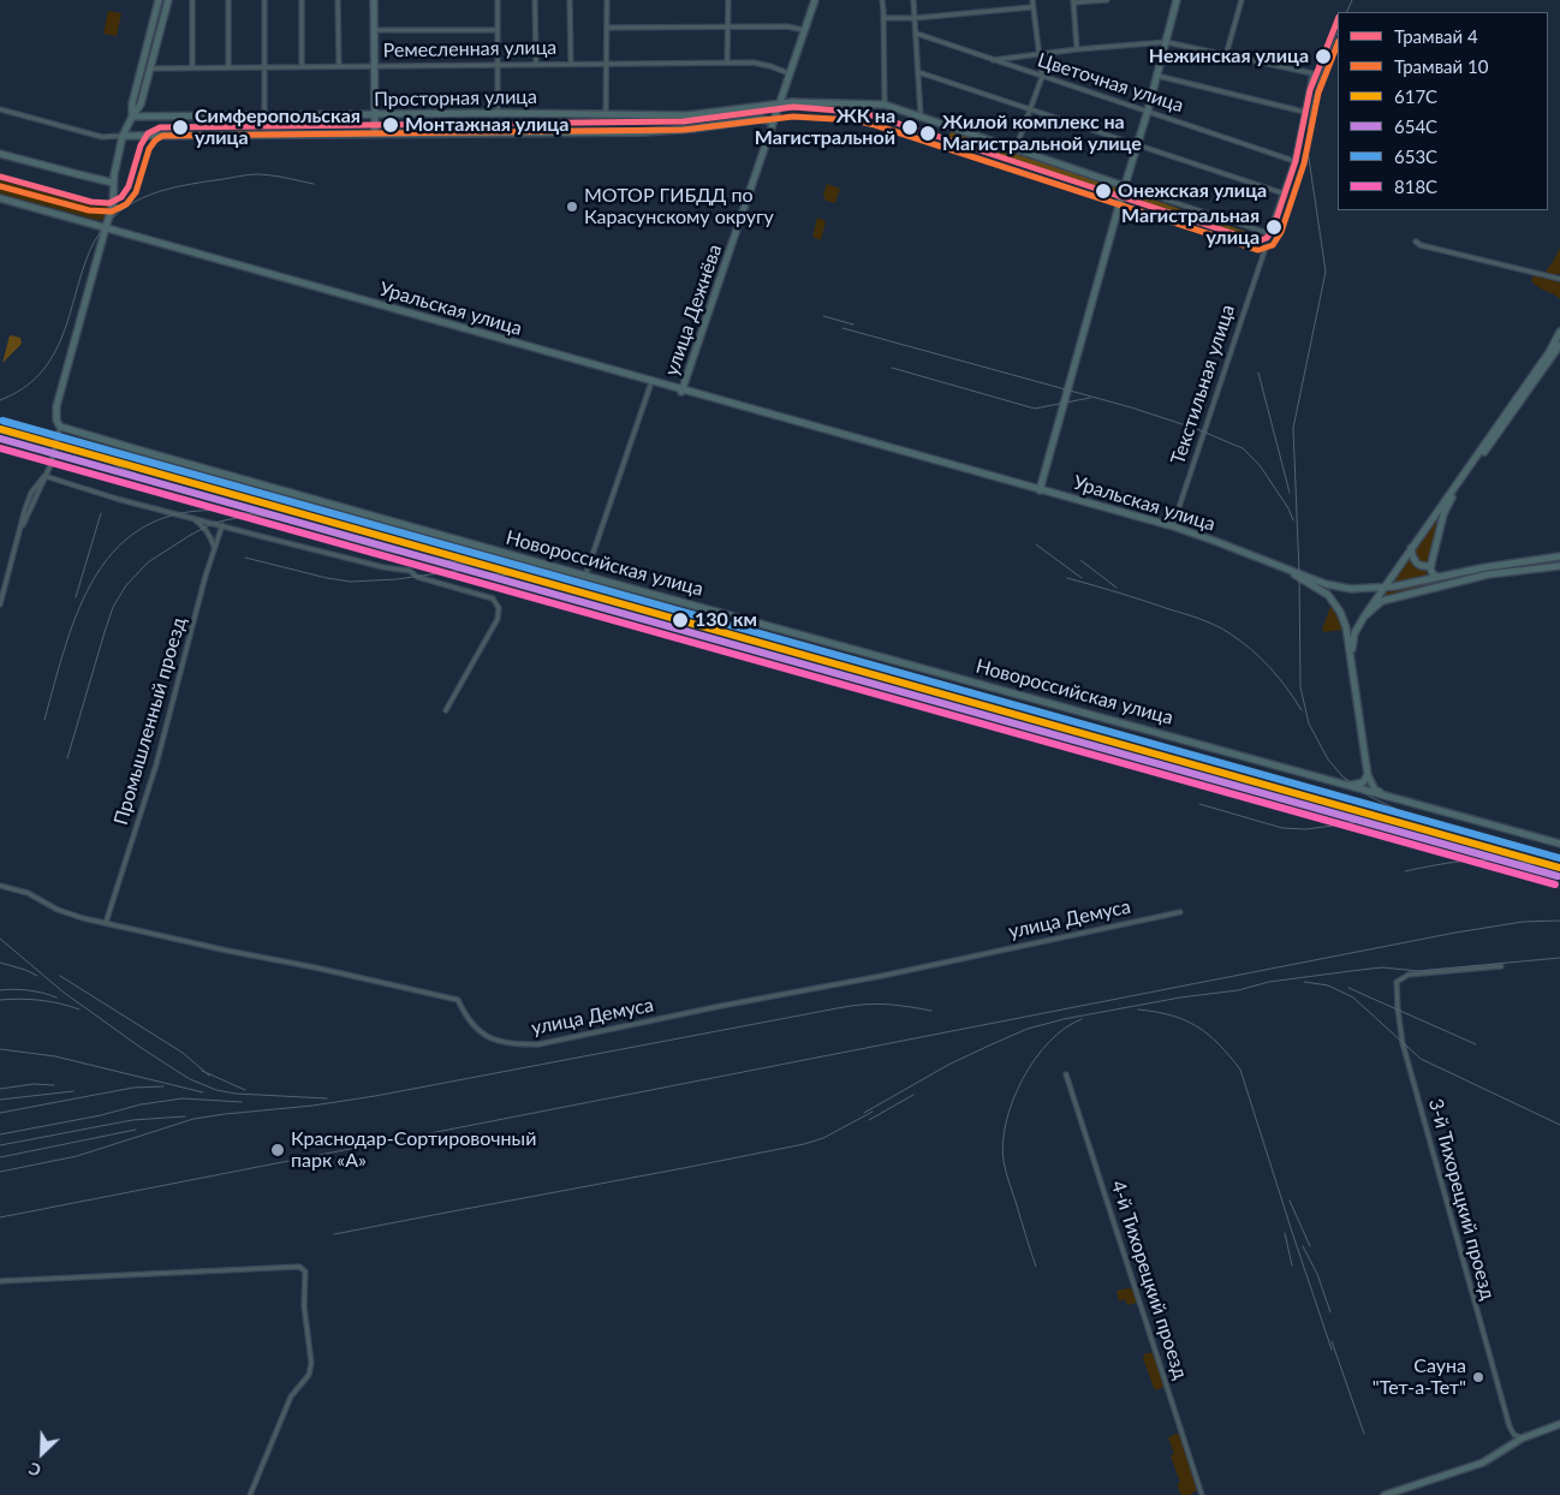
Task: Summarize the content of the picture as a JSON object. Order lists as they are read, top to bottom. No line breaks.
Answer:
{"streets":{"street":["Ремесленная улица","Цветочная улица","Просторная улица","Уральская улица","улица Дежнёва","Текстильная улица","Новороссийская улица","Промышленный проезд","улица Демуса","3-й Тихорецкий проезд","4-й Тихорецкий проезд"]},"crossings":[["Ремесленная улица","улица Дежнёва"],["Просторная улица","улица Дежнёва"],["Уральская улица","улица Дежнёва"],["Уральская улица","Текстильная улица"],["улица Дежнёва","Новороссийская улица"],["Промышленный проезд","улица Демуса"]],"places":["Нежинская улица","Монтажная улица","Симферопольская улица","ЖК на Магистральной","Жилой комплекс на Магистральной улице","Онежская улица","МОТОР ГИБДД по Карасунскому округу","Магистральная улица","130 км","Краснодар-Сортировочный парк «А»","Сауна \"Тет-а-Тет\""],"lines":["tram line 4","tram line 10","transit line 653С","transit line 617C","transit line 654С","transit line 818С"],"legend":["Трамвай 4","Трамвай 10","617C","654С","653С","818С"],"north":"bottom left"}
